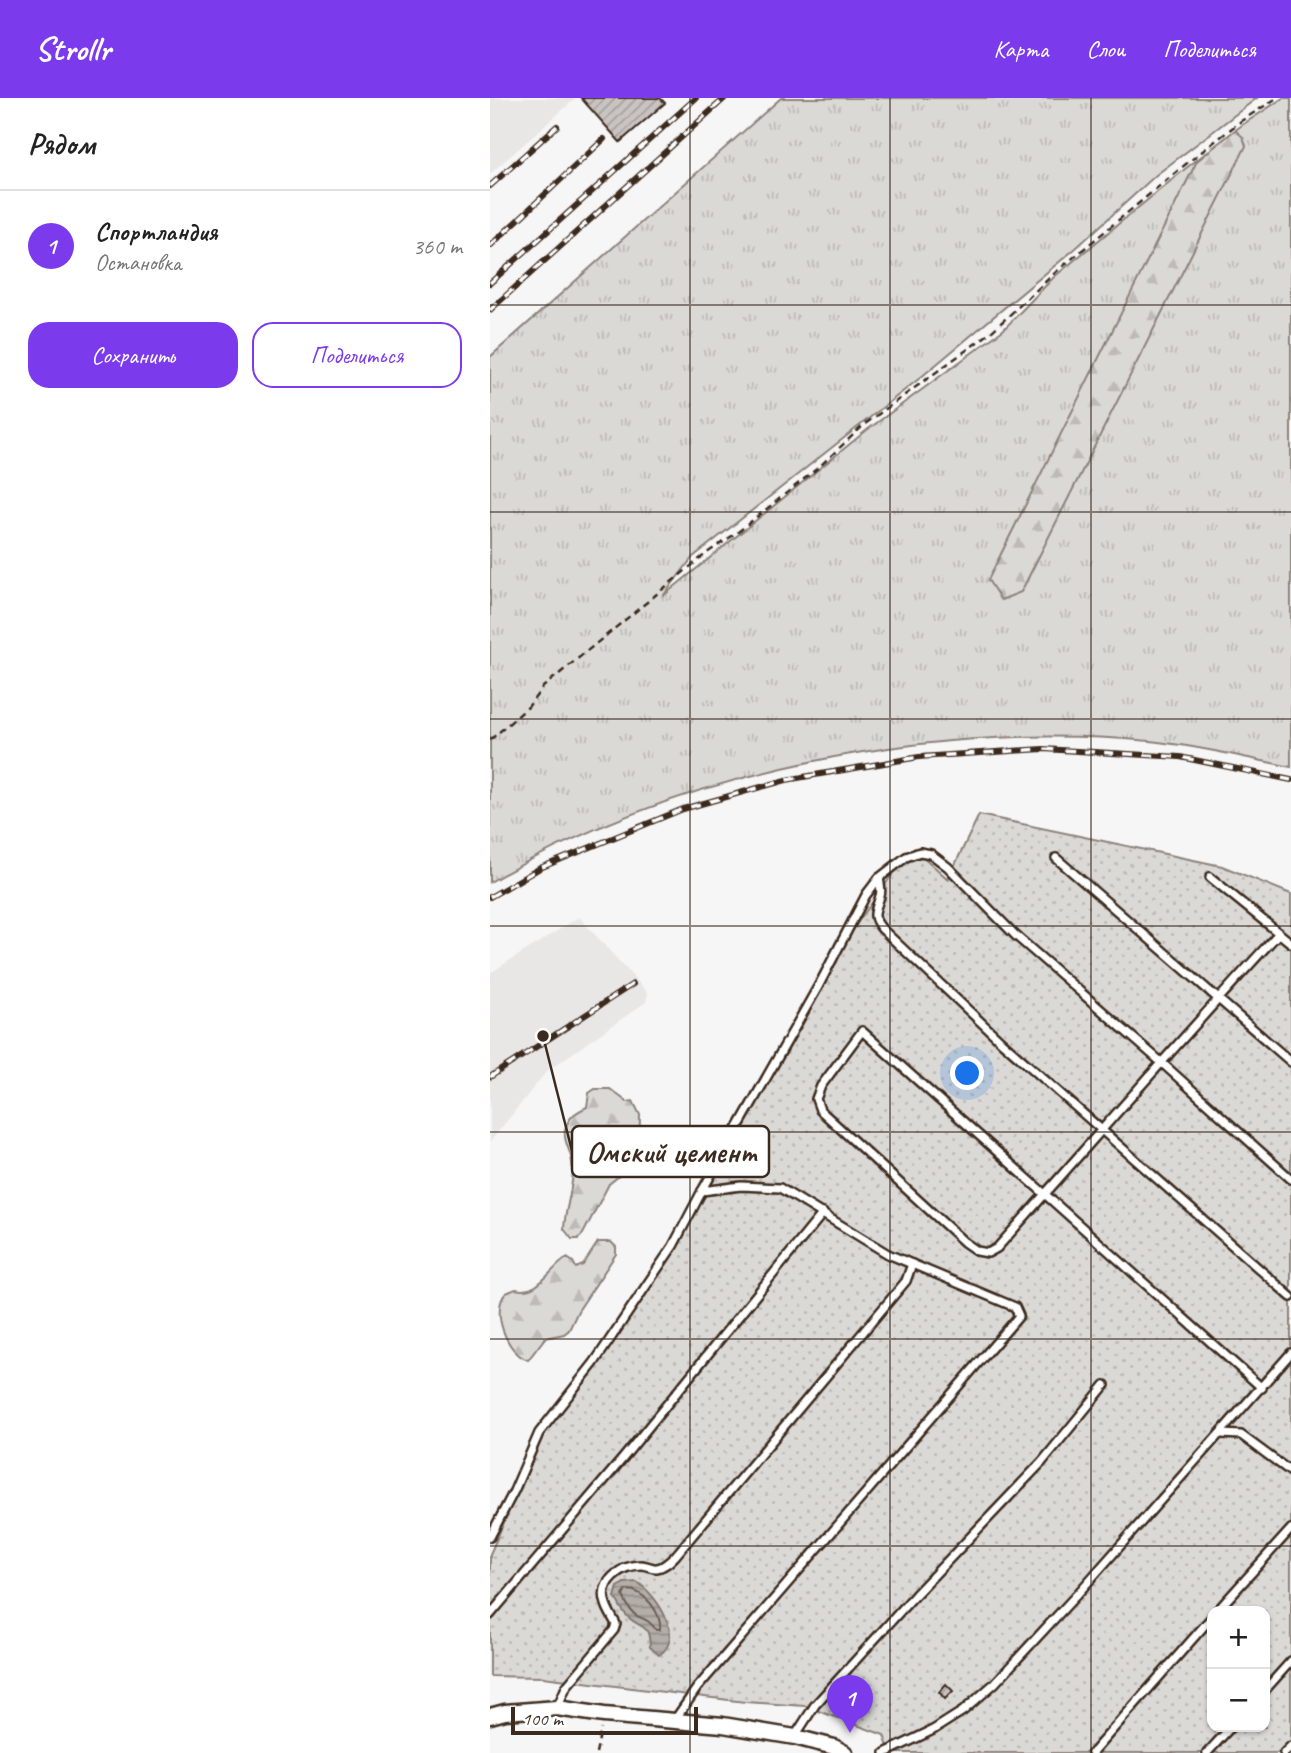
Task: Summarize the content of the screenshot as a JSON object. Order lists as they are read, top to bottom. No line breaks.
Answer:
{"places":["Омский цемент"],"scale_bar":"100 m","page":{"header":"Strollr","nav":["Карта","Слои","Поделиться"],"heading":"Рядом","list":[{"mark":"1","name":"Спортландия","note":"Остановка","value":"360 m"}],"buttons":["Сохранить","Поделиться"],"map_buttons":["+","−"],"pins":"1","scale":"100 m"}}
